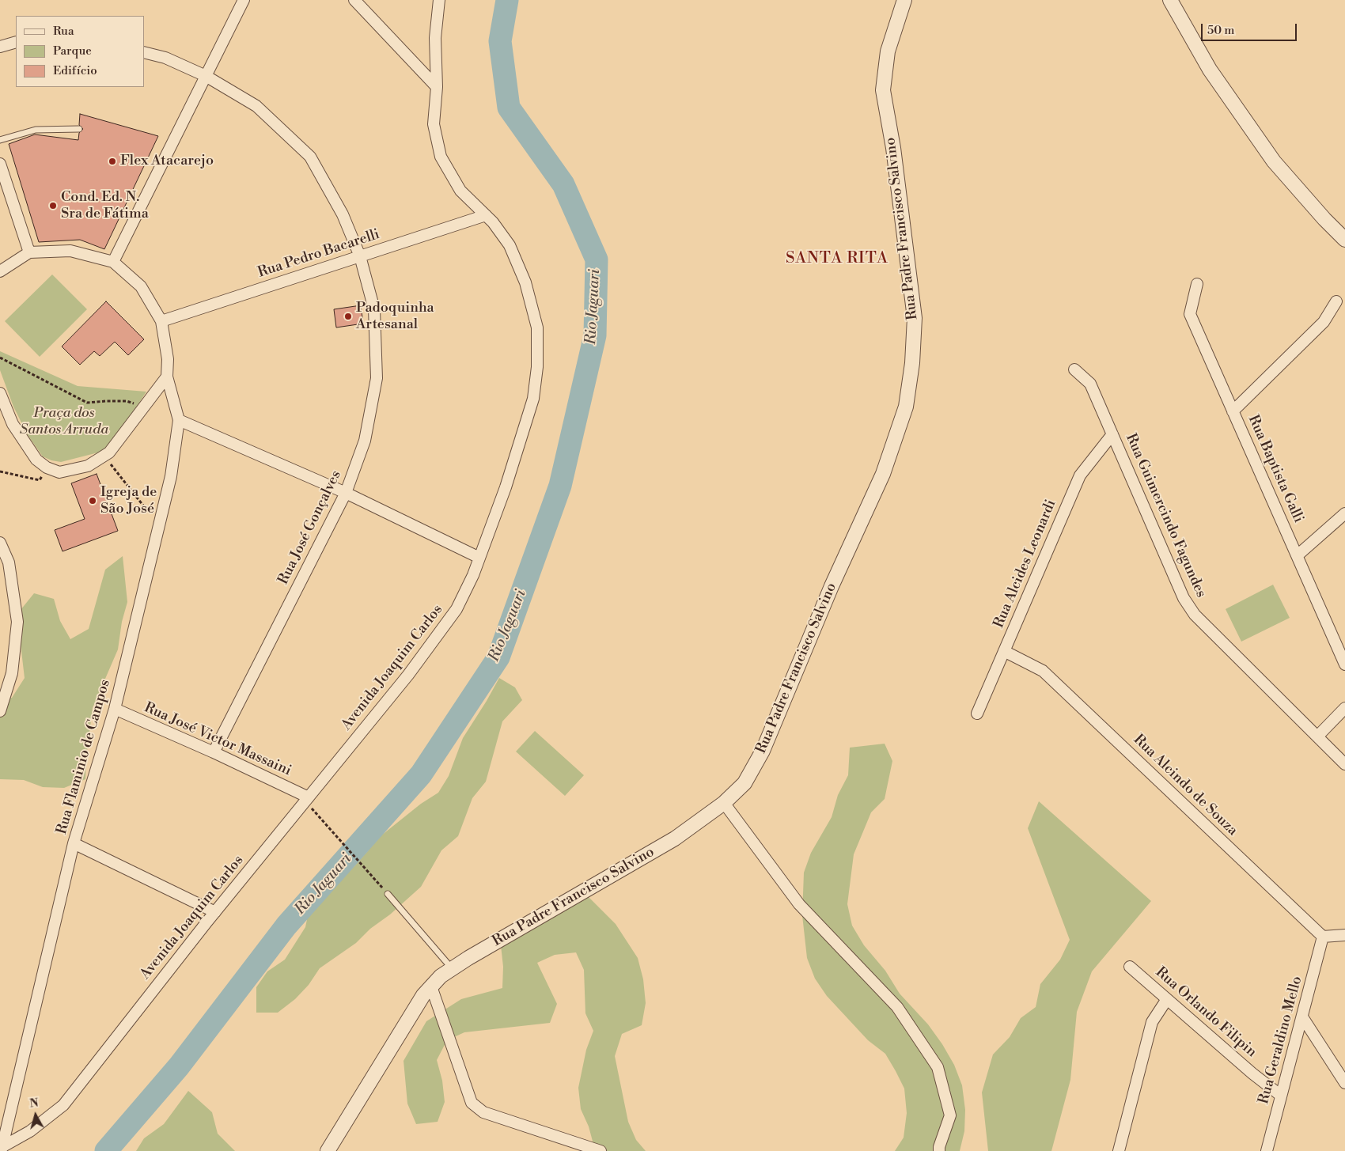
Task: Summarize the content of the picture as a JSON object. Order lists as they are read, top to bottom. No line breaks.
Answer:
{"streets":{"street":["Rua Padre Francisco Salvino","Rua Pedro Bacarelli","Rua Baptista Galli","Rua Guimercindo Fagundes","Rua José Gonçalves","Rua Alcides Leonardi","Avenida Joaquim Carlos","Rua José Victor Massaini","Rua Flaminio de Campos","Rua Alcindo de Souza","Rua Orlando Filipin","Rua Geraldino Mello"]},"crossings":[["Rua Pedro Bacarelli","Rua José Gonçalves"],["Rua Pedro Bacarelli","Avenida Joaquim Carlos"],["Rua Pedro Bacarelli","Rua Flaminio de Campos"],["Rua Guimercindo Fagundes","Rua Alcides Leonardi"],["Rua José Gonçalves","Rua José Victor Massaini"],["Rua Alcides Leonardi","Rua Alcindo de Souza"],["Avenida Joaquim Carlos","Rua José Victor Massaini"],["Avenida Joaquim Carlos","Rua Flaminio de Campos"],["Rua José Victor Massaini","Rua Flaminio de Campos"],["Rua Alcindo de Souza","Rua Geraldino Mello"],["Rua Orlando Filipin","Rua Geraldino Mello"]],"districts":["SANTA RITA"],"water":["Rio Jaguari"],"parks":["Praça dos Santos Arruda"],"places":["Flex Atacarejo","Cond. Ed. N. Sra de Fátima","Padoquinha Artesanal","Igreja de São José"],"legend":["Rua","Parque","Edifício"],"scale_bar":"50 m","north":"top"}
